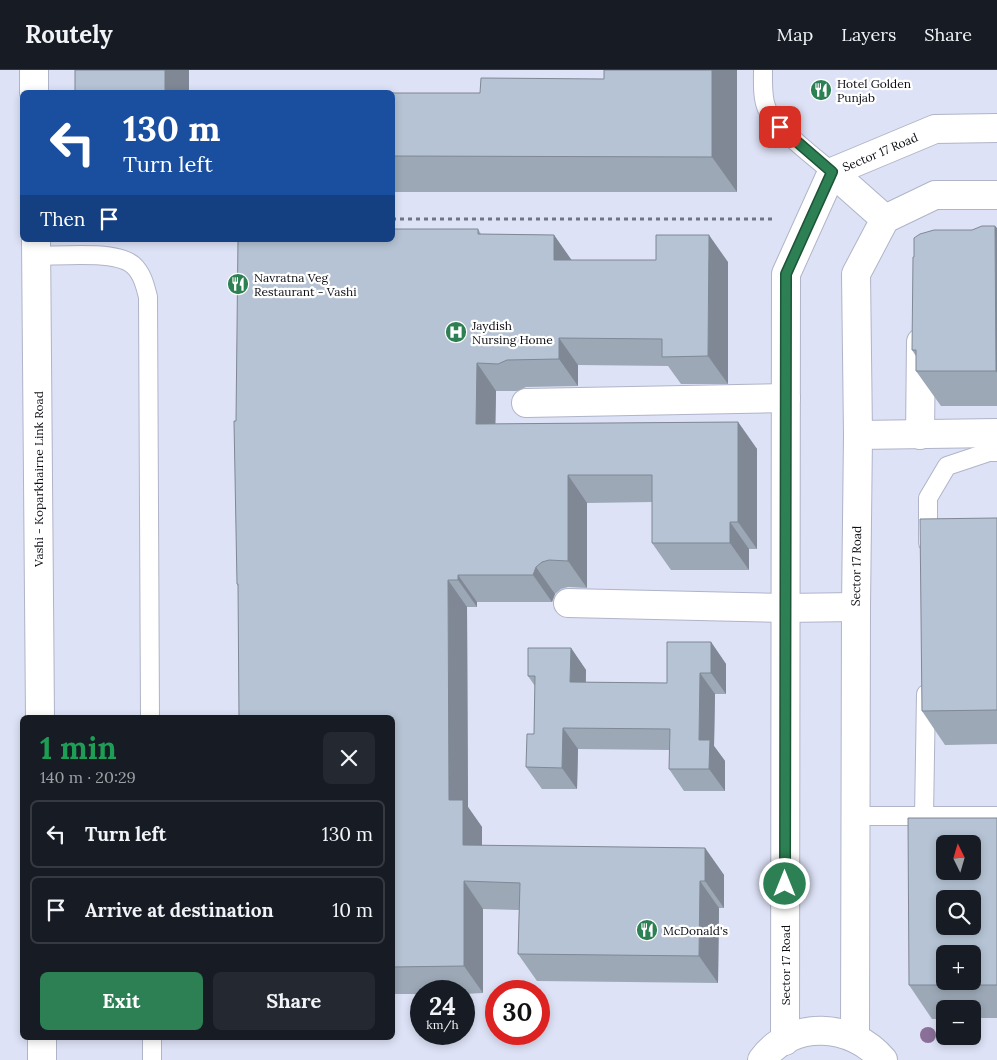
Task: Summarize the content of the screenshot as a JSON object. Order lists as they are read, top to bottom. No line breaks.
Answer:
{"streets":{"street":["Sector 17 Road","Vashi - Koparkhairne Link Road"]},"places":{"restaurant":["Hotel Golden Punjab","Navratna Veg Restaurant - Vashi","McDonald's"],"hospital":["Jaydish Nursing Home"]},"north":"top","page":{"header":"Routely","nav":["Map","Layers","Share"],"turn":["130 m","Turn left"],"then":"Then","heading":["1 min","140 m · 20:29"],"list":[{"name":"Turn left","value":"130 m"},{"name":"Arrive at destination","value":"10 m"}],"map_buttons":["+","−"],"buttons":["Exit","Share"],"speed":"24 km/h","limit":"30"}}
